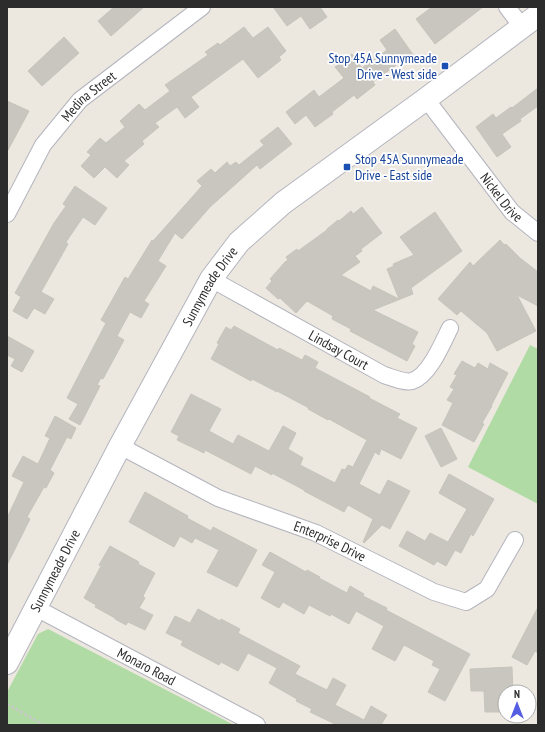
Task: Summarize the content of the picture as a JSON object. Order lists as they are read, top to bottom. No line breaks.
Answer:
{"streets":{"street":["Medina Street","Nickel Drive","Sunnymeade Drive","Lindsay Court","Enterprise Drive","Monaro Road"]},"crossings":[["Nickel Drive","Sunnymeade Drive"],["Sunnymeade Drive","Lindsay Court"],["Sunnymeade Drive","Enterprise Drive"],["Sunnymeade Drive","Monaro Road"]],"places":{"transit":["Stop 45A Sunnymeade Drive - West side","Stop 45A Sunnymeade Drive - East side"]},"north":"top"}
